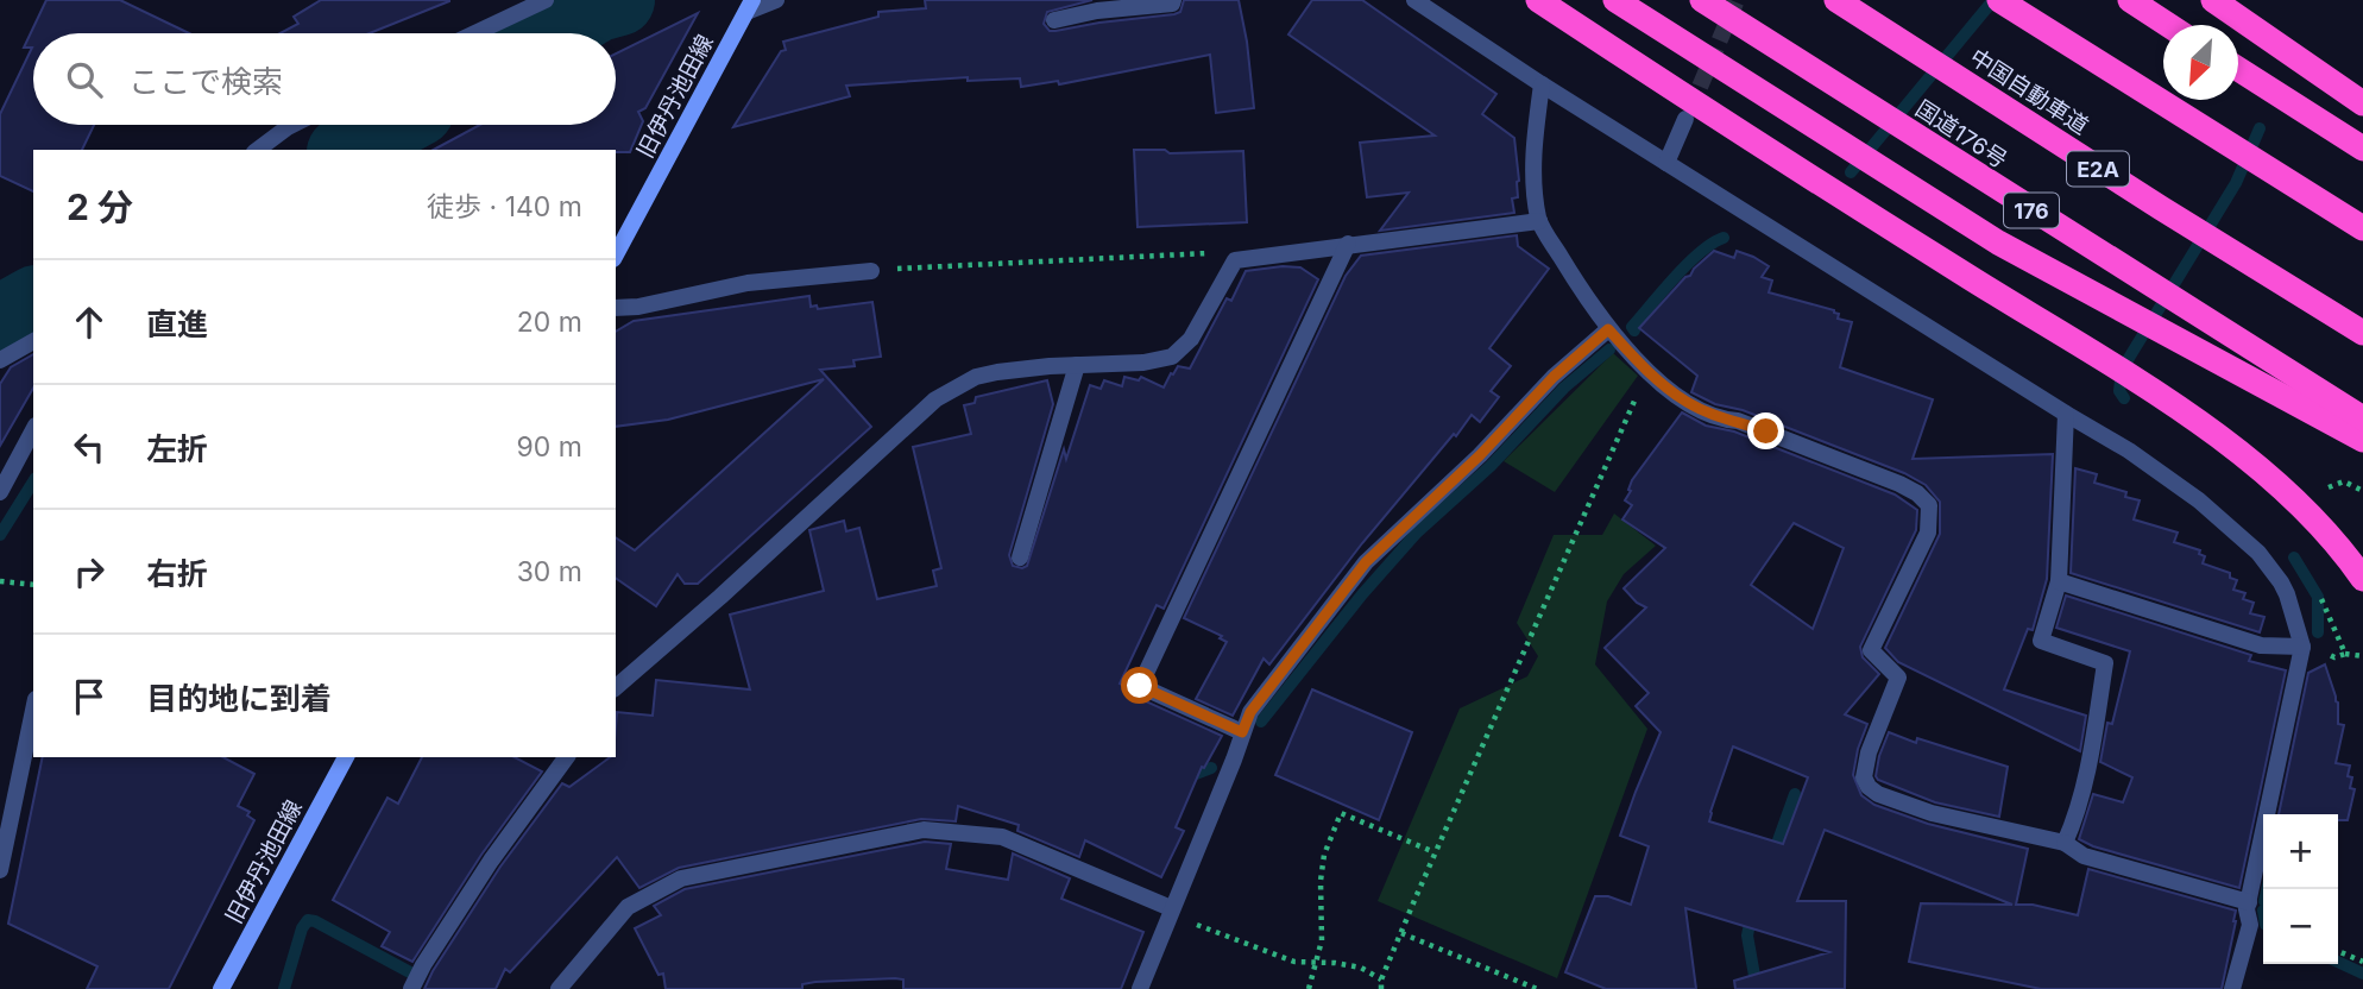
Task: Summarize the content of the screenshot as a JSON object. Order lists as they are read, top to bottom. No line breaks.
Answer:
{"streets":{"highway":["中国自動車道","国道176号","E2A","176"],"street":["旧伊丹池田線"]},"north":"bottom left","page":{"search":"ここで検索","heading":["2 分","徒歩 · 140 m"],"list":[["直進","20 m"],["左折","90 m"],["右折","30 m"],"目的地に到着"],"map_buttons":["+","−"]}}
